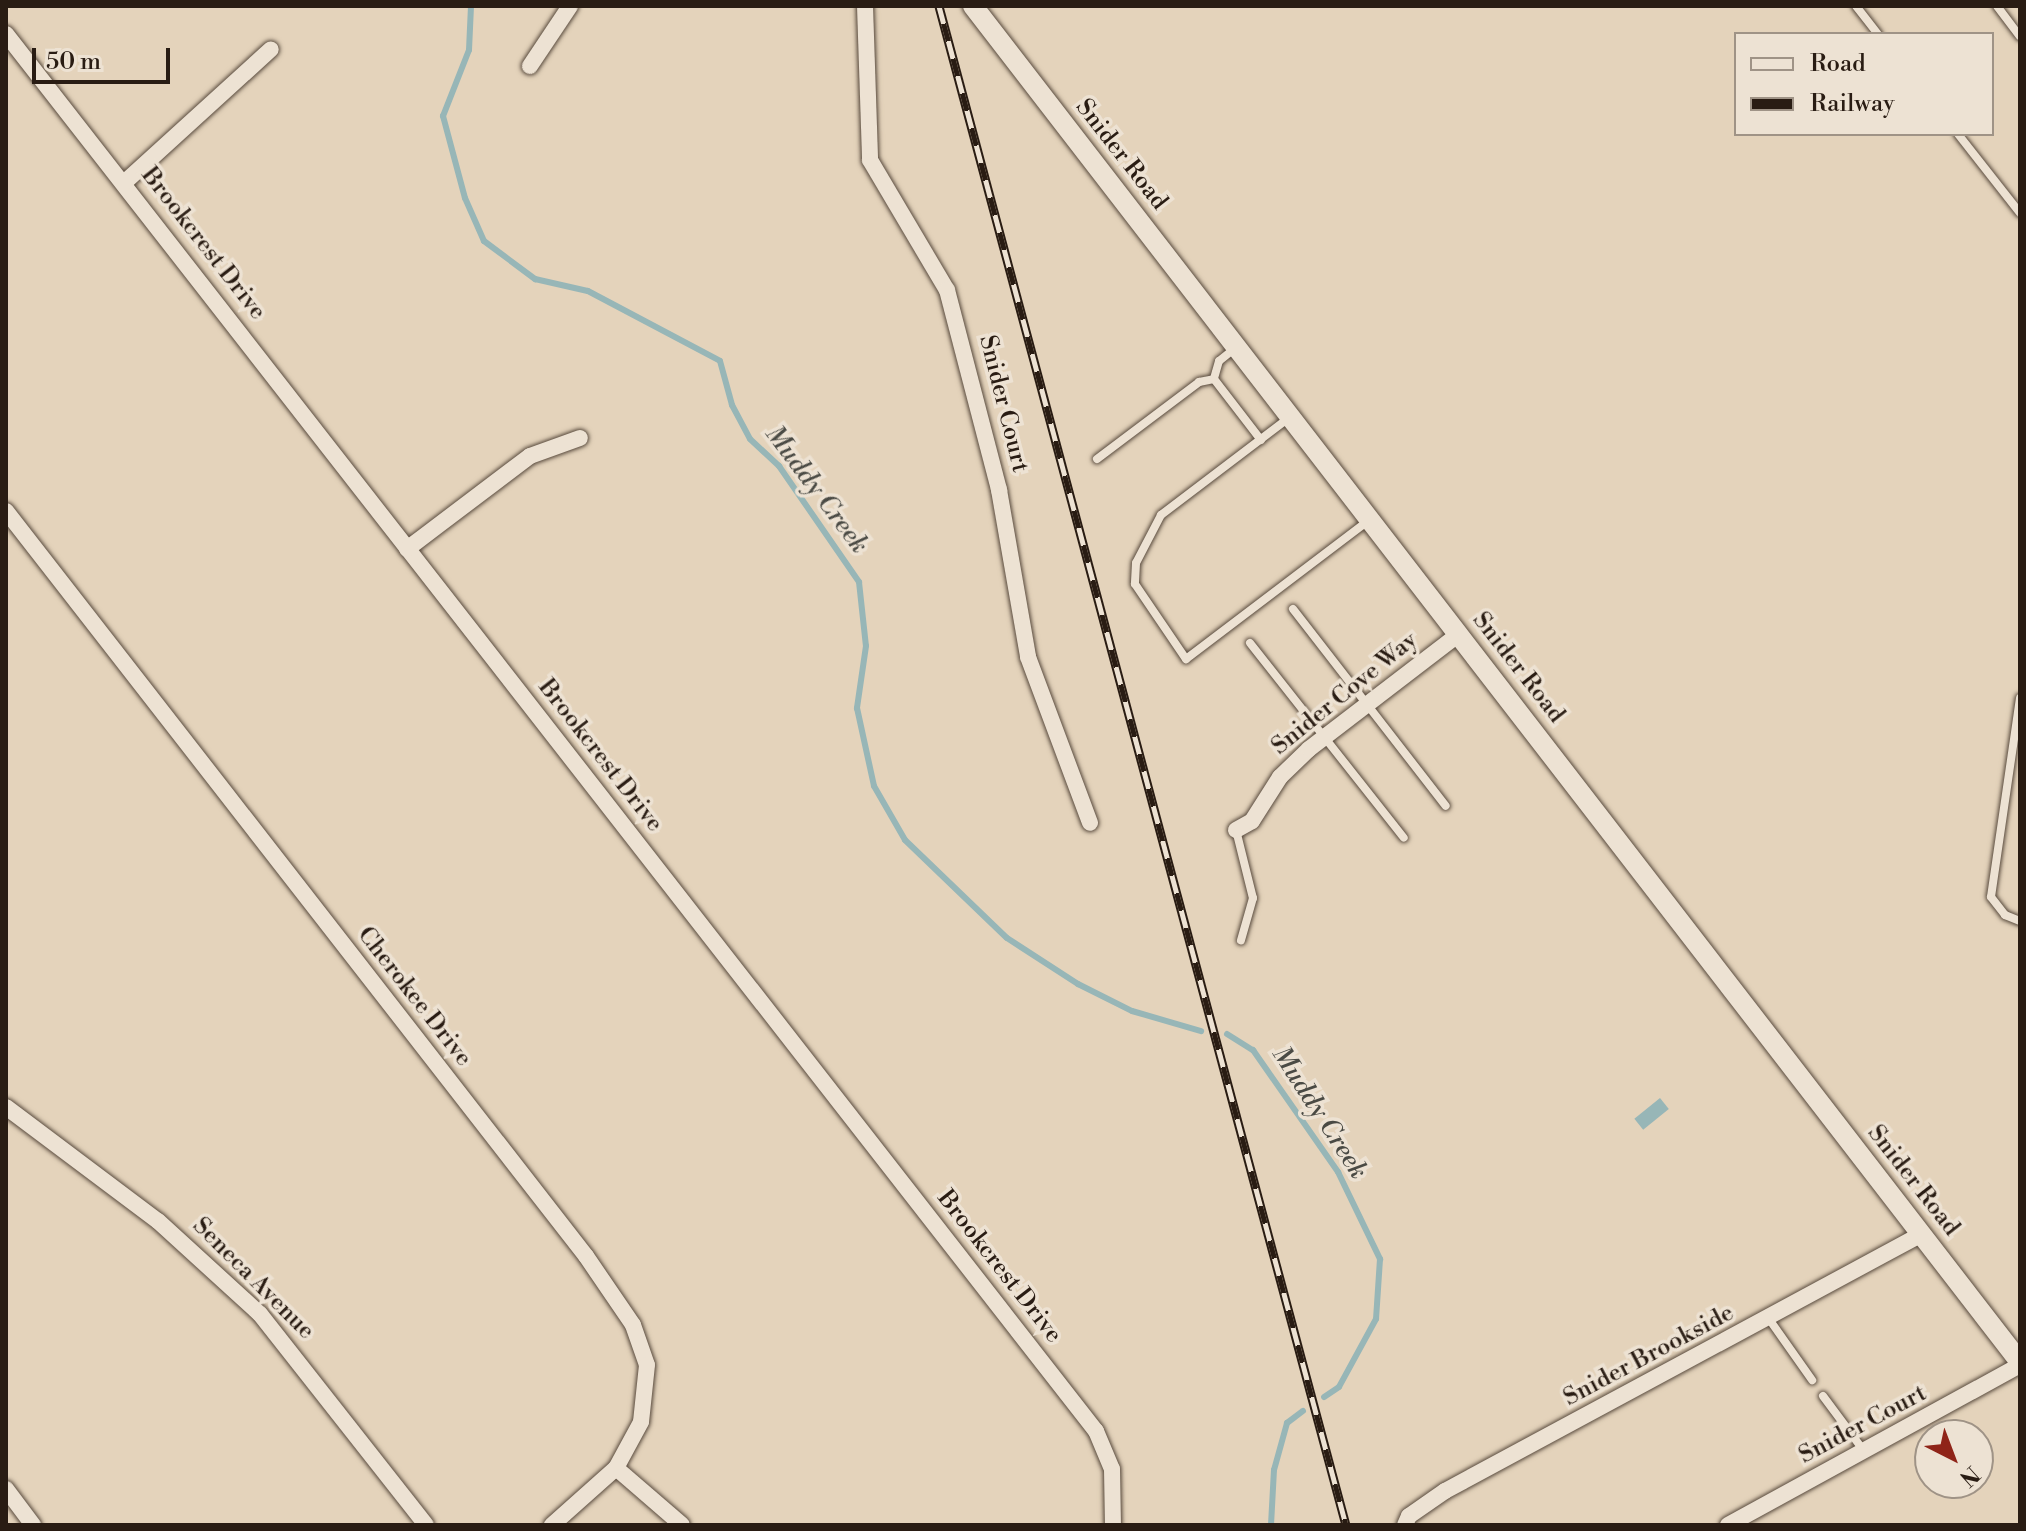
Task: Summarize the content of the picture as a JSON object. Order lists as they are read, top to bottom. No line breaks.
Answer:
{"streets":{"street":["Snider Road","Brookcrest Drive","Snider Court","Snider Cove Way","Cherokee Drive","Seneca Avenue","Snider Brookside"]},"crossings":[["Snider Road","Snider Court"],["Snider Road","Snider Cove Way"],["Snider Road","Snider Brookside"]],"water":["Muddy Creek"],"legend":["Road","Railway"],"scale_bar":"50 m","north":"bottom right"}
